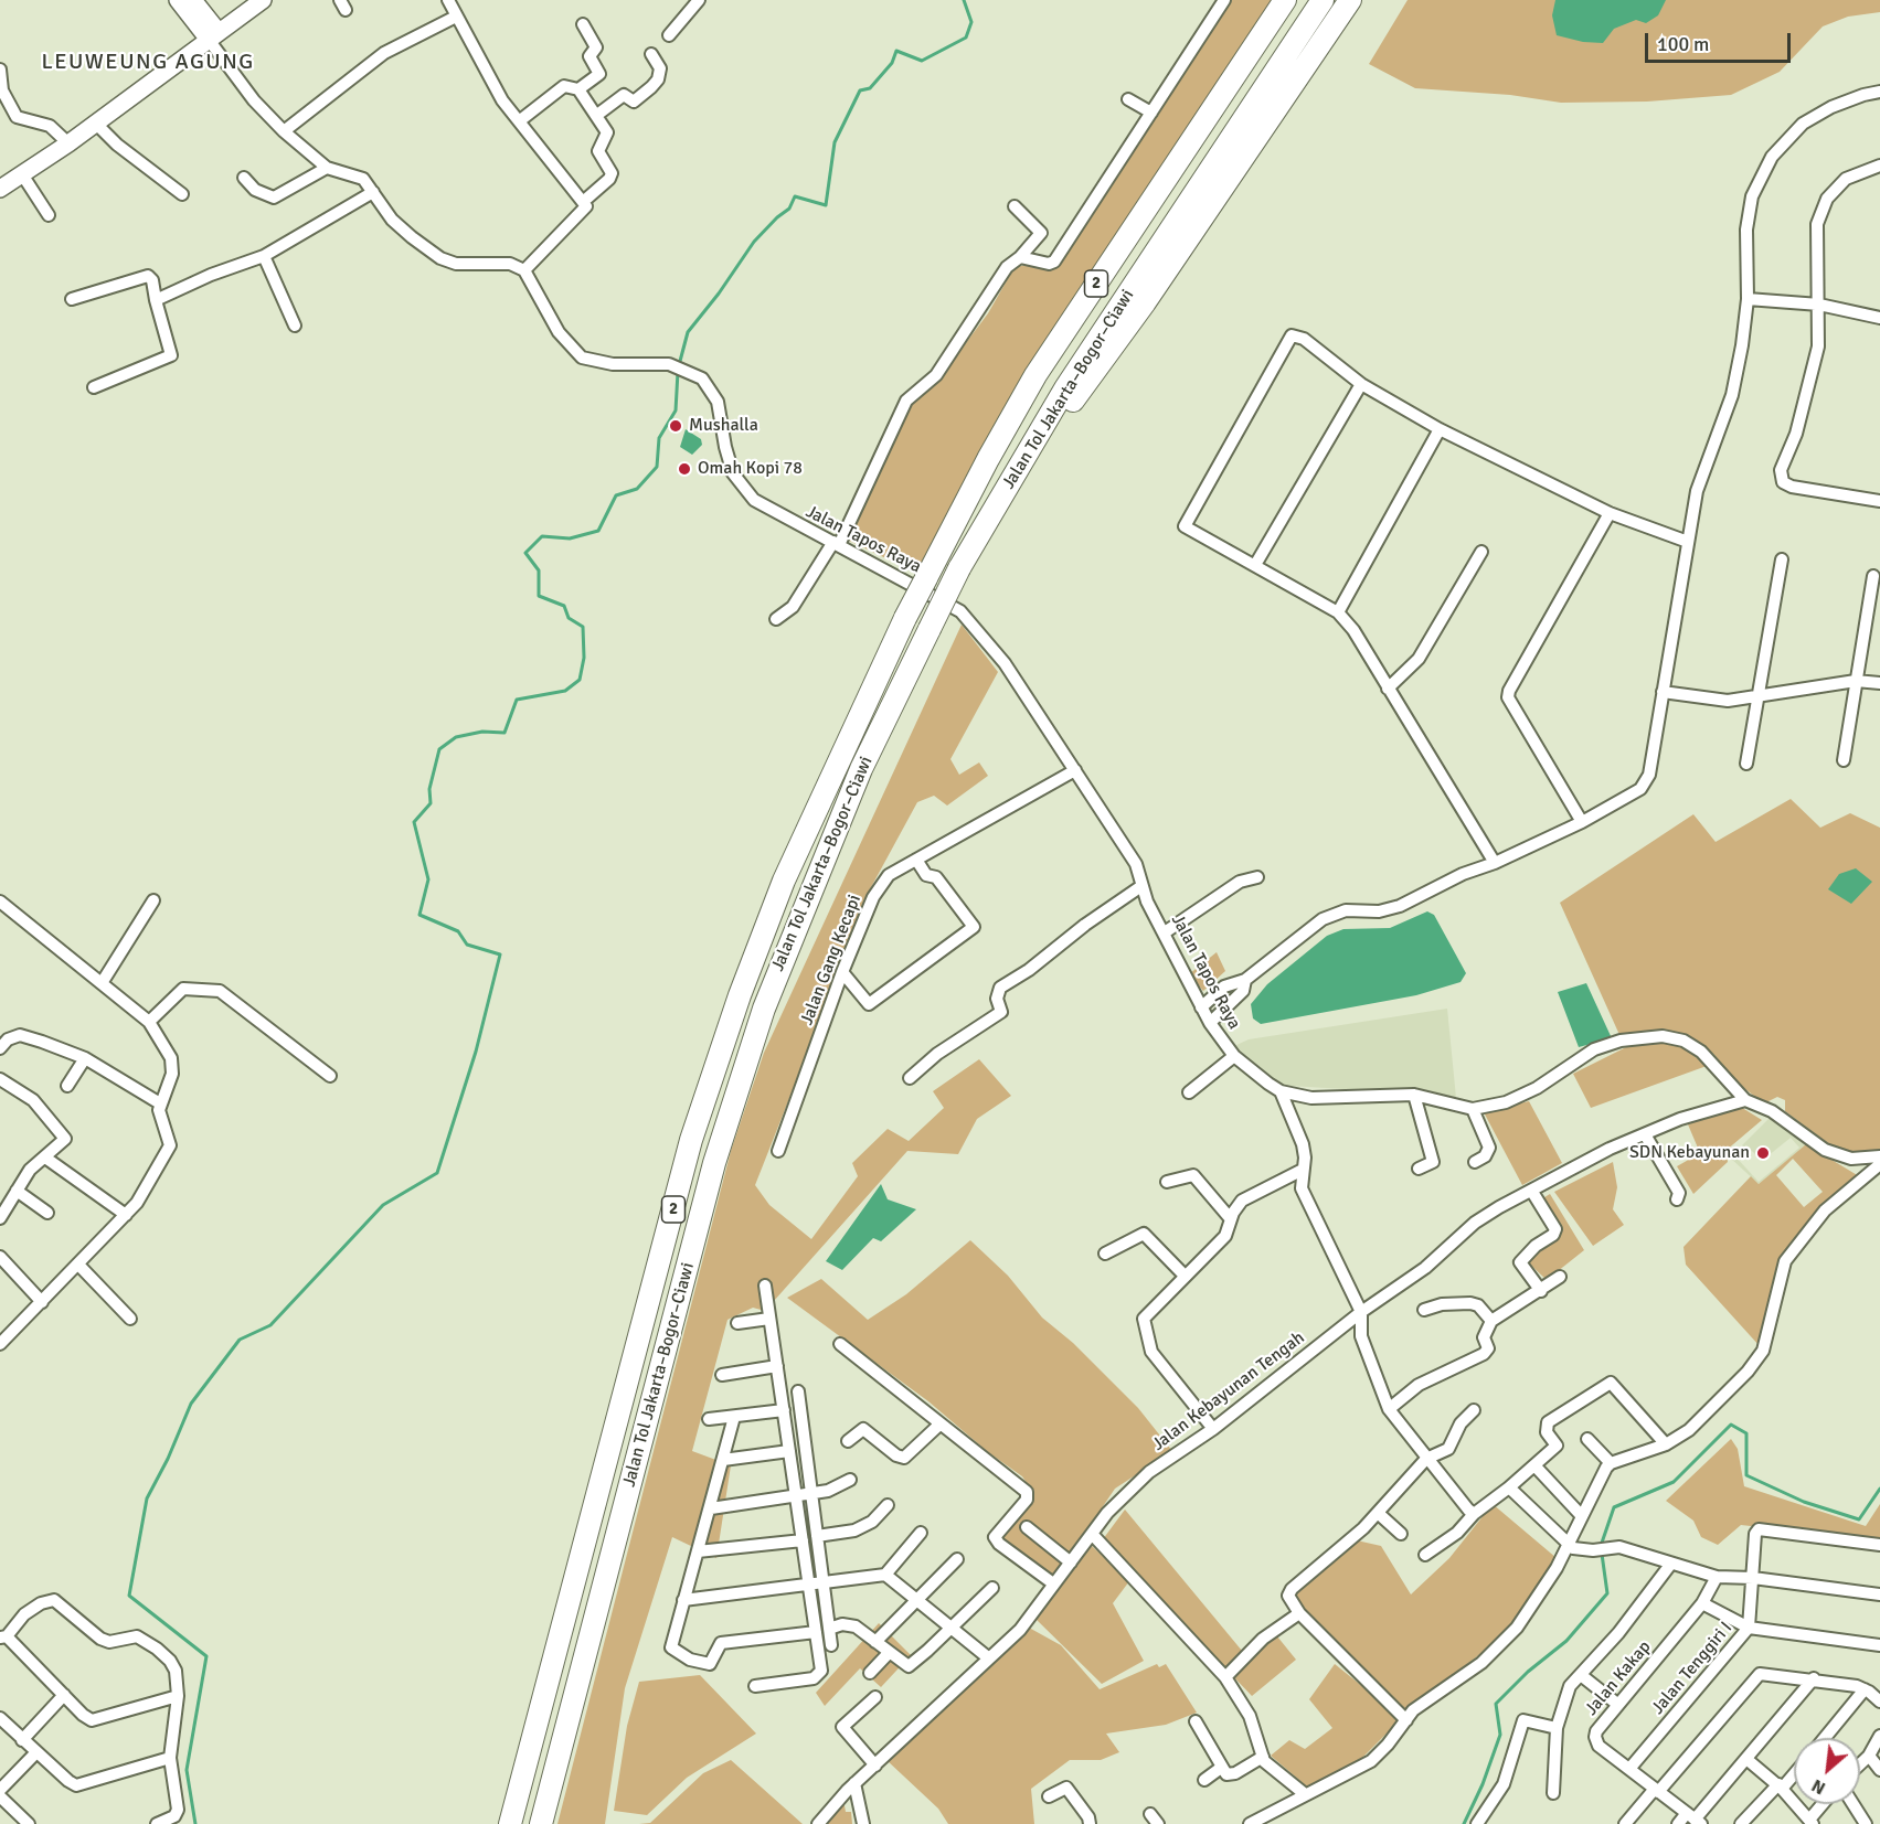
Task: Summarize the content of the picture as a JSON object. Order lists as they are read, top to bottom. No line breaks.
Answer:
{"streets":{"highway":["2","Jalan Tol Jakarta–Bogor–Ciawi"],"street":["Jalan Tapos Raya","Jalan Gang Kecapi","Jalan Kebayunan Tengah","Jalan Tenggiri I","Jalan Kakap"]},"crossings":[["Jalan Tapos Raya","Jalan Gang Kecapi"],["Jalan Tapos Raya","Jalan Kebayunan Tengah"],["Jalan Tenggiri I","Jalan Kakap"]],"districts":["LEUWEUNG AGUNG"],"places":["Mushalla","Omah Kopi 78","SDN Kebayunan"],"scale_bar":"100 m","north":"bottom left"}
